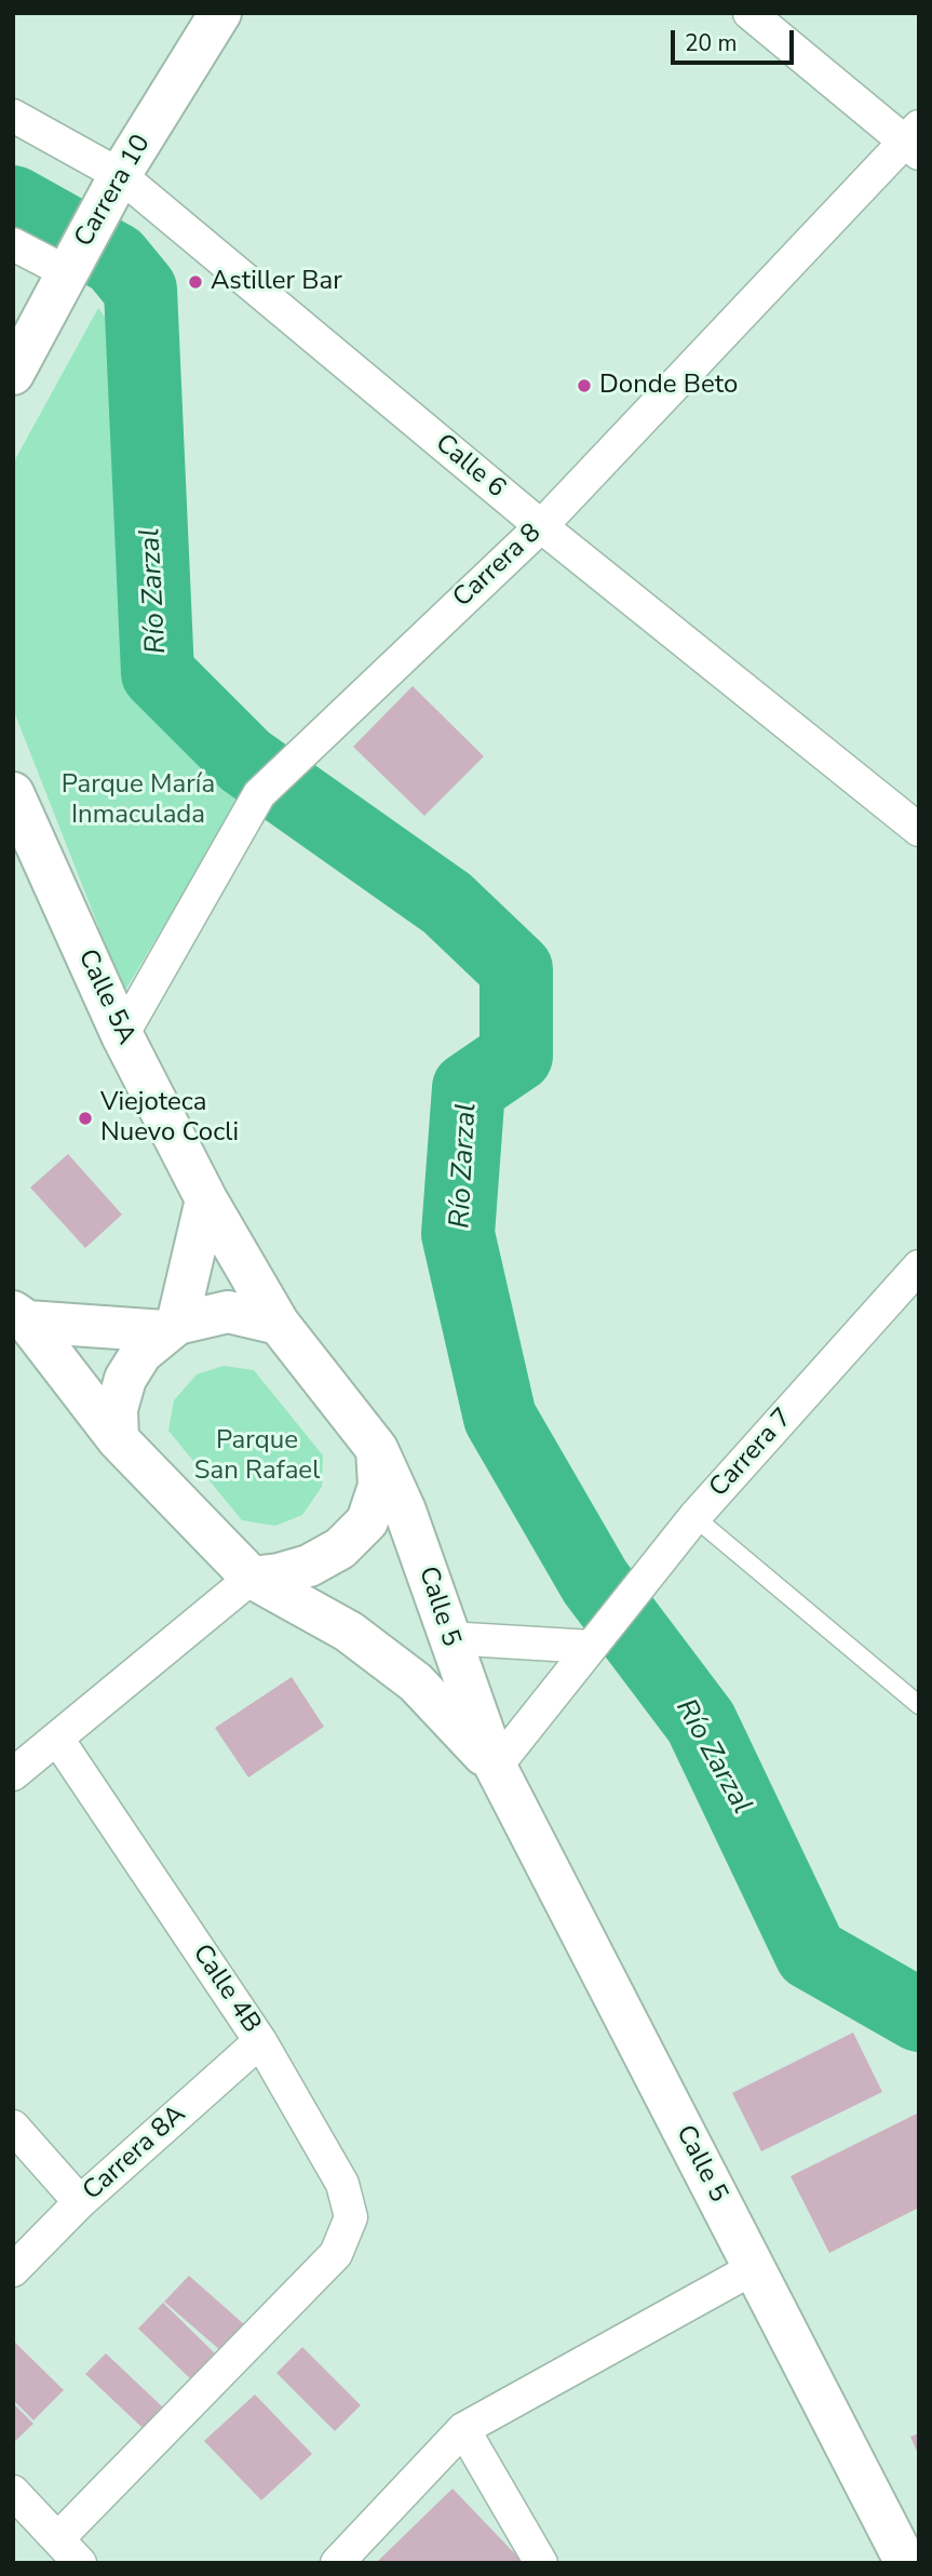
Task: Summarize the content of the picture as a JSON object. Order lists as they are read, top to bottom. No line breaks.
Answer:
{"streets":{"main road":["Carrera 10","Calle 5A","Calle 5"],"street":["Calle 6","Carrera 8","Carrera 7","Calle 4B","Carrera 8A"]},"crossings":[["Carrera 10","Calle 6"],["Calle 6","Carrera 8"],["Carrera 8","Calle 5A"],["Calle 5A","Calle 5"],["Carrera 7","Calle 5"],["Calle 4B","Carrera 8A"]],"water":["Río Zarzal"],"parks":["Parque María Inmaculada","Parque San Rafael"],"places":["Astiller Bar","Donde Beto","Viejoteca Nuevo Cocli"],"scale_bar":"20 m"}
